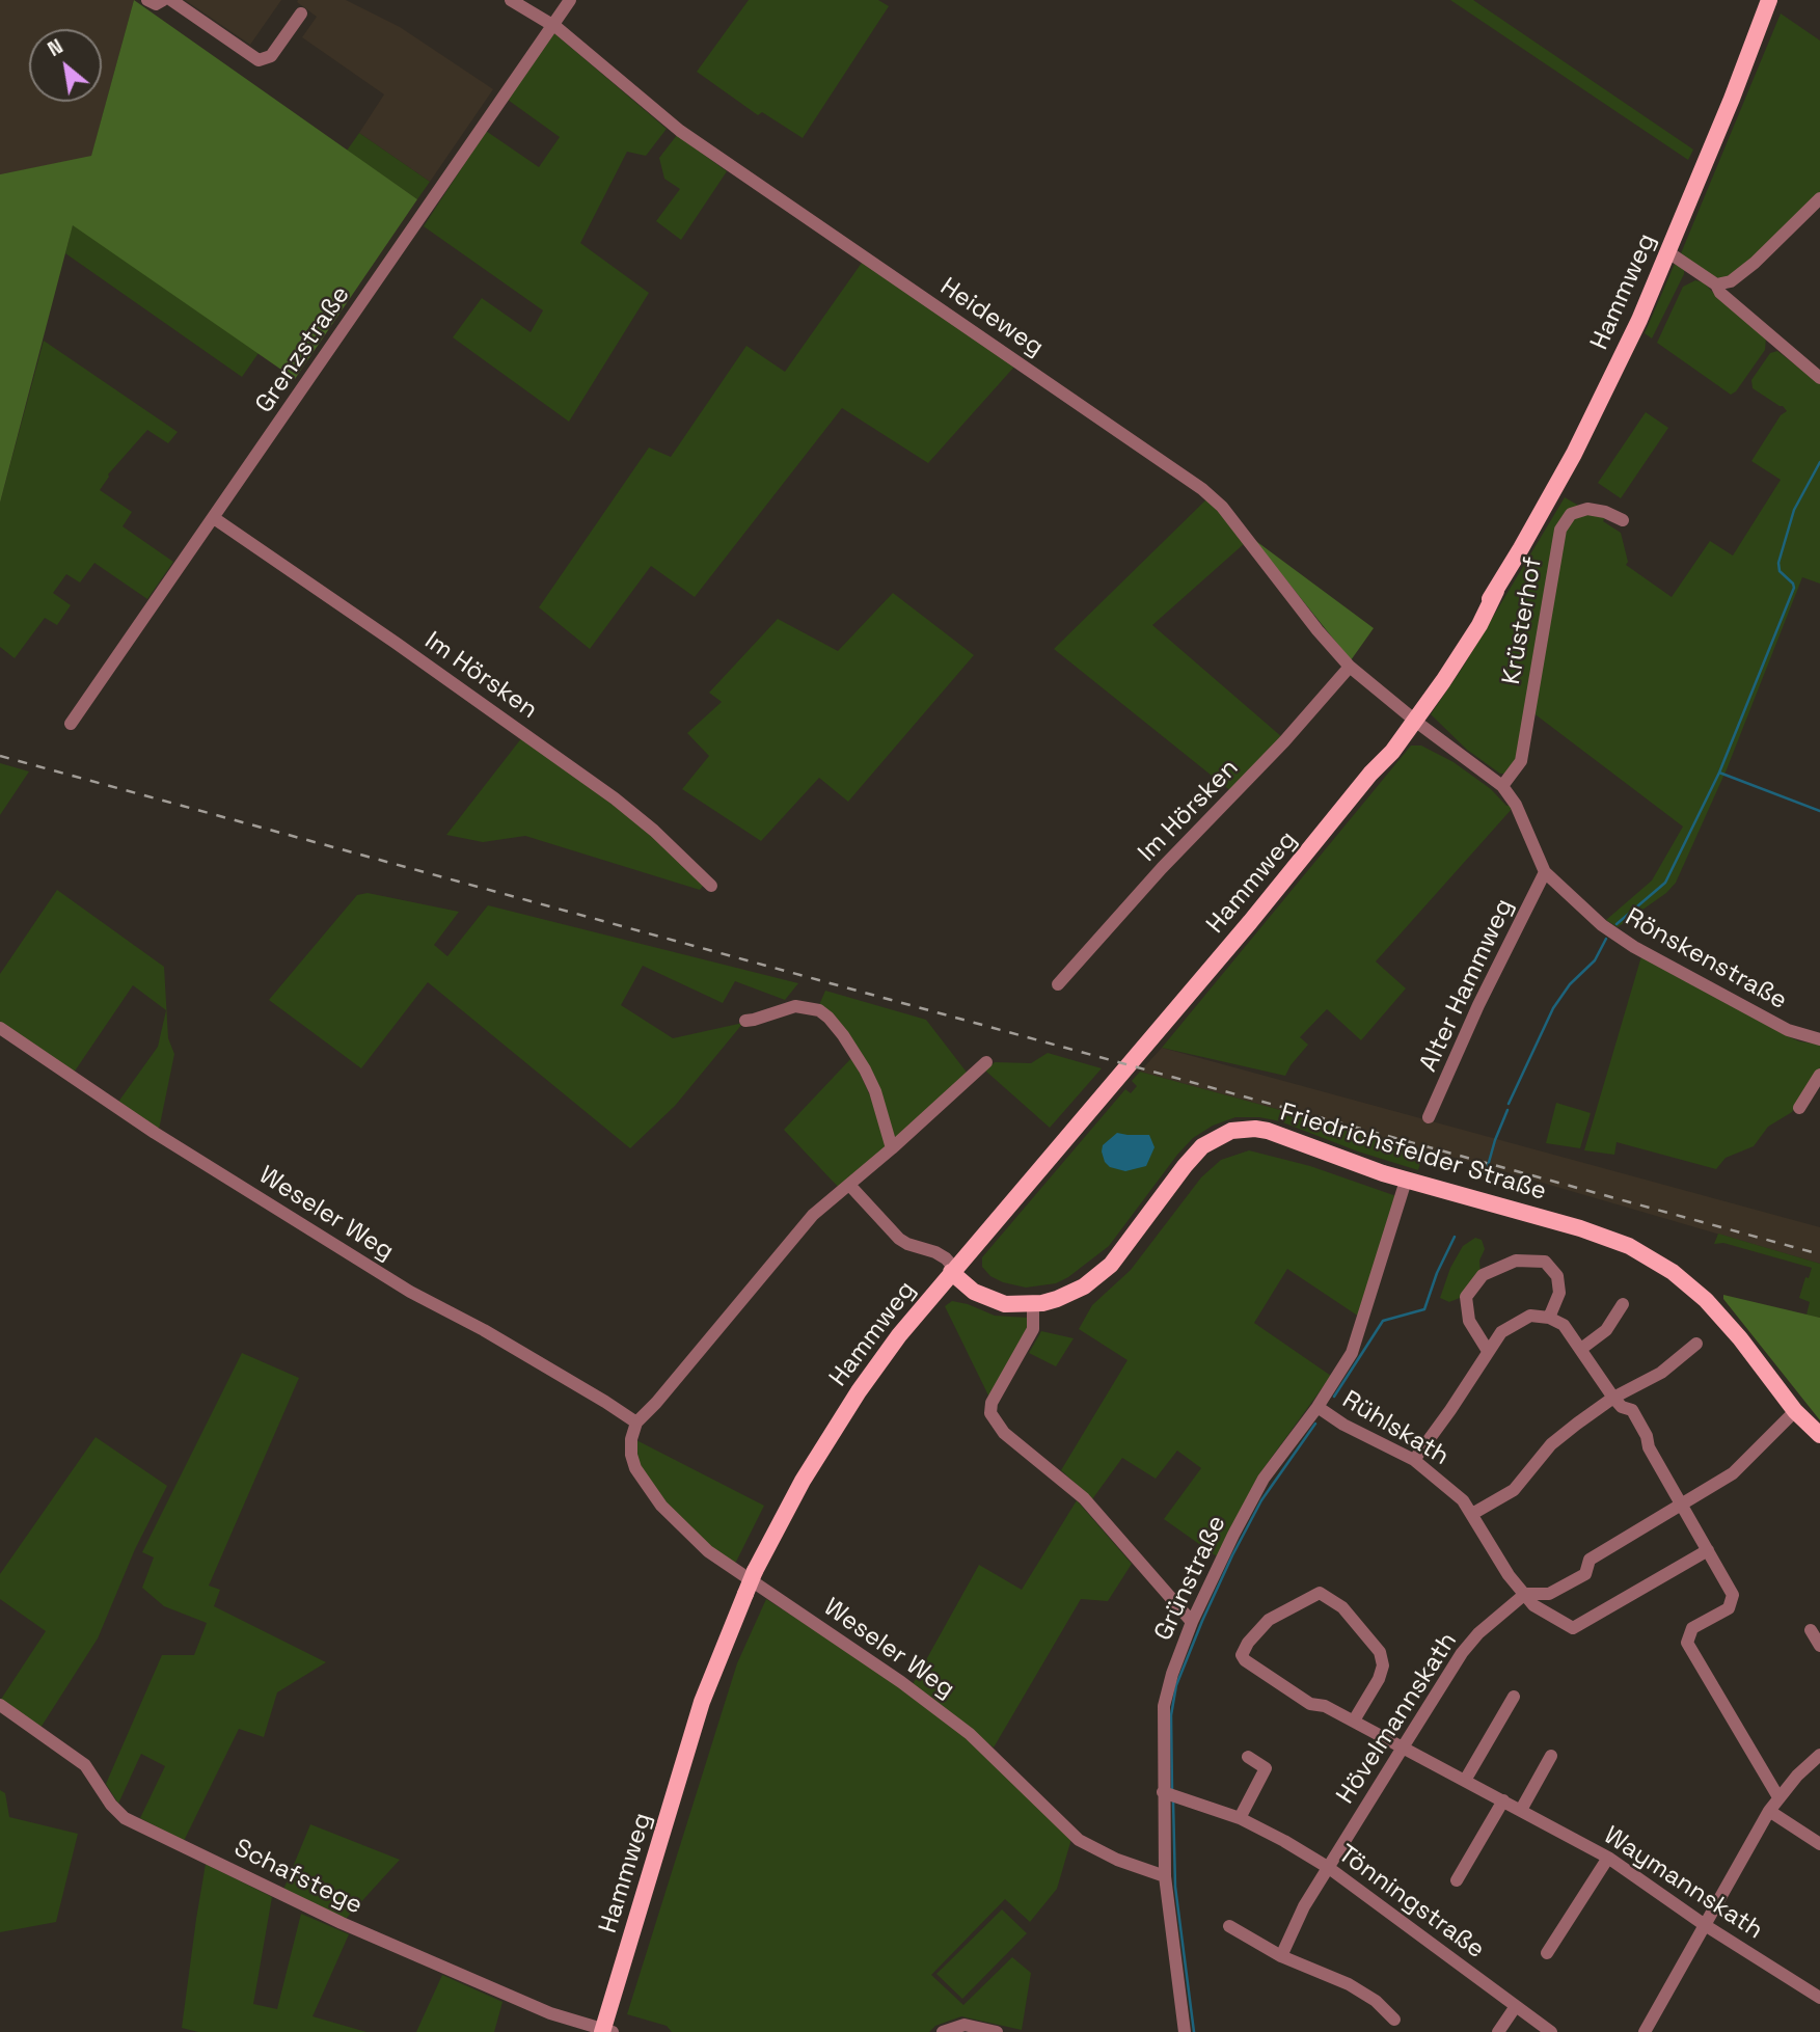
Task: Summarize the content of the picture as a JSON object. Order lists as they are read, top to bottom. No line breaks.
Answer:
{"streets":{"main road":["Hammweg","Friedrichsfelder Straße"],"street":["Heideweg","Grenzstraße","Krüsterhof","Im Hörsken","Rönskenstraße","Alter Hammweg","Weseler Weg","Rühlskath","Grünstraße","Hövelmannskath","Schafstege","Waymannskath","Tönningstraße"]},"crossings":[["Hammweg","Heideweg"],["Hammweg","Rönskenstraße"],["Hammweg","Schafstege"],["Heideweg","Grenzstraße"],["Heideweg","Im Hörsken"],["Heideweg","Rönskenstraße"],["Grenzstraße","Im Hörsken"],["Krüsterhof","Rönskenstraße"],["Rönskenstraße","Alter Hammweg"],["Friedrichsfelder Straße","Grünstraße"],["Weseler Weg","Grünstraße"],["Rühlskath","Grünstraße"],["Rühlskath","Hövelmannskath"],["Grünstraße","Tönningstraße"],["Hövelmannskath","Waymannskath"],["Hövelmannskath","Tönningstraße"]],"north":"top left"}
